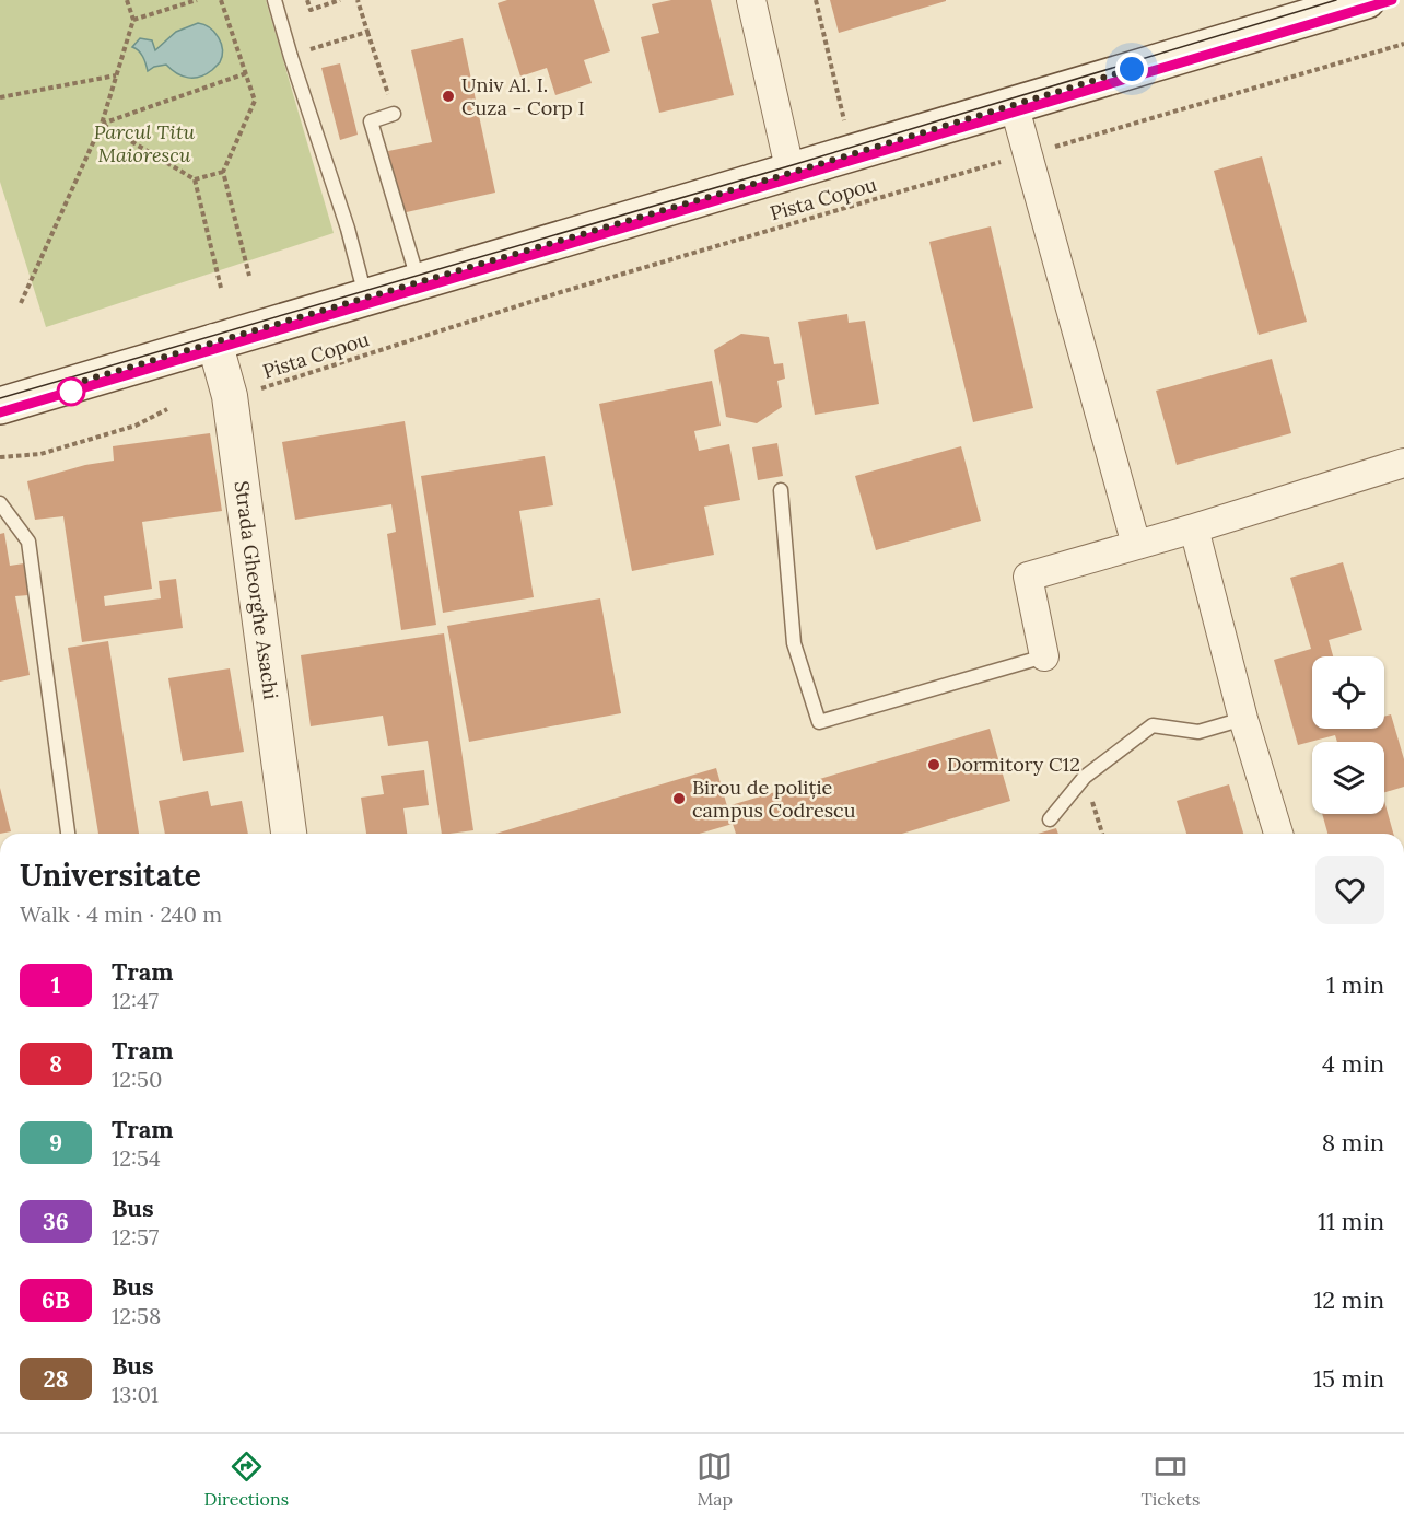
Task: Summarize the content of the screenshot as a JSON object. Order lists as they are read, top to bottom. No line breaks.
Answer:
{"streets":{"street":["Strada Gheorghe Asachi"],"path":["Pista Copou"]},"parks":["Parcul Titu Maiorescu"],"places":["Univ Al. I. Cuza - Corp I","Dormitory C12","Birou de poliție campus Codrescu"],"lines":["tram line 1"],"page":{"heading":["Universitate","Walk · 4 min · 240 m"],"list":[{"mark":"1","name":"Tram","note":"12:47","value":"1 min"},{"mark":"8","name":"Tram","note":"12:50","value":"4 min"},{"mark":"9","name":"Tram","note":"12:54","value":"8 min"},{"mark":"36","name":"Bus","note":"12:57","value":"11 min"},{"mark":"6B","name":"Bus","note":"12:58","value":"12 min"},{"mark":"28","name":"Bus","note":"13:01","value":"15 min"}],"tabs":["Directions","Map","Tickets"]}}
